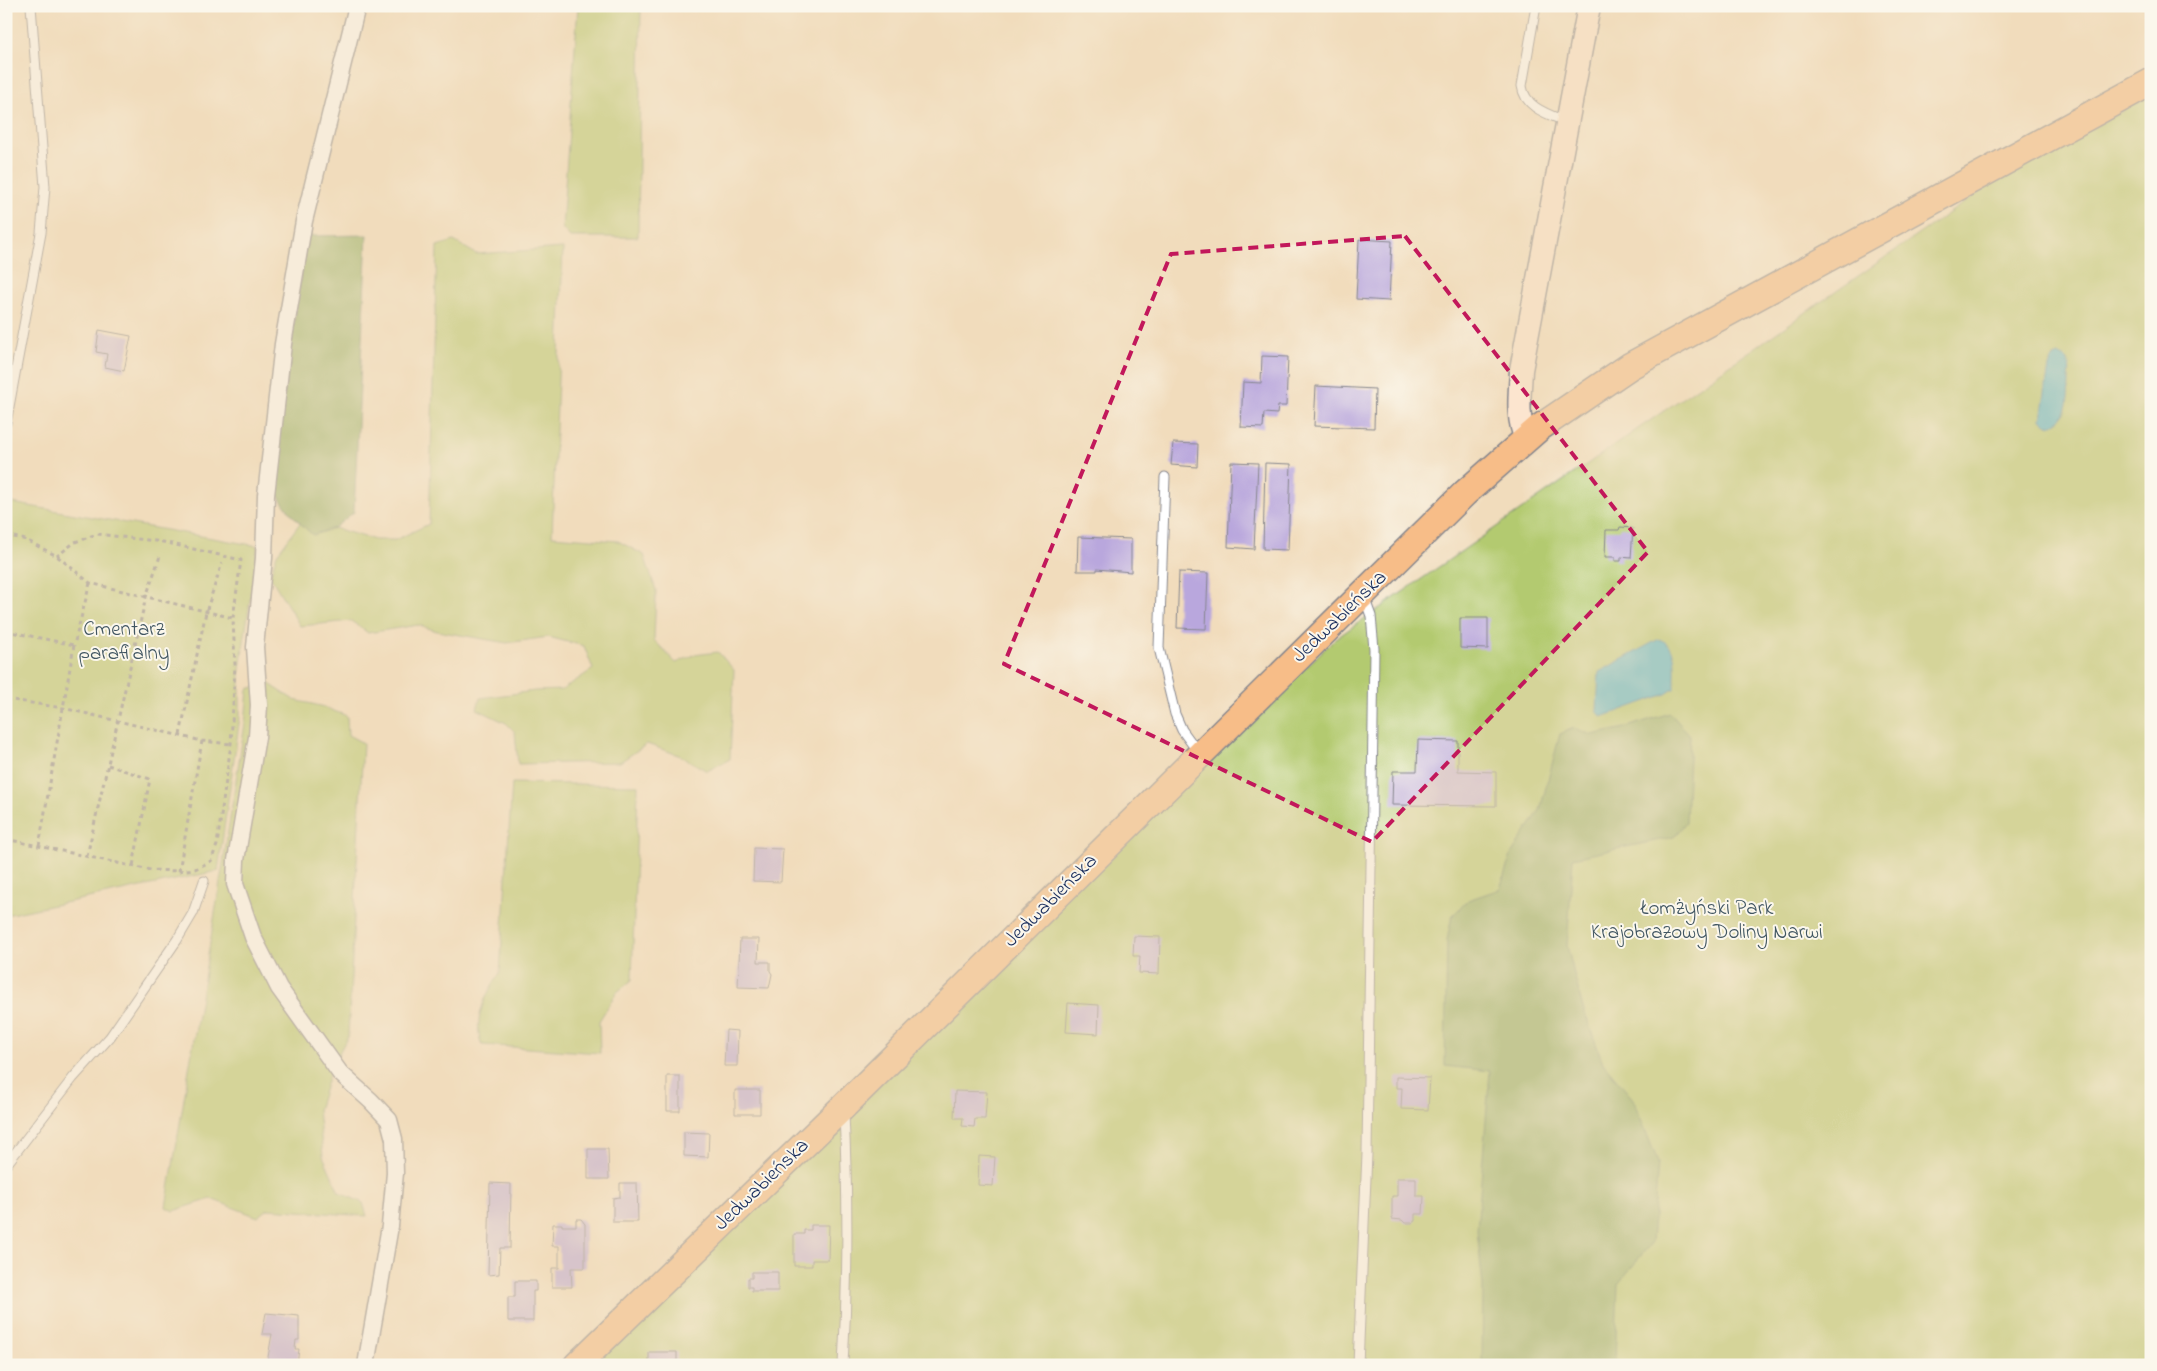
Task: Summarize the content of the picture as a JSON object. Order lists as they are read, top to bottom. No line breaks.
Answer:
{"streets":{"main road":["Jedwabieńska"]},"parks":["Cmentarz parafialny","Łomżyński Park Krajobrazowy Doliny Narwi"]}
